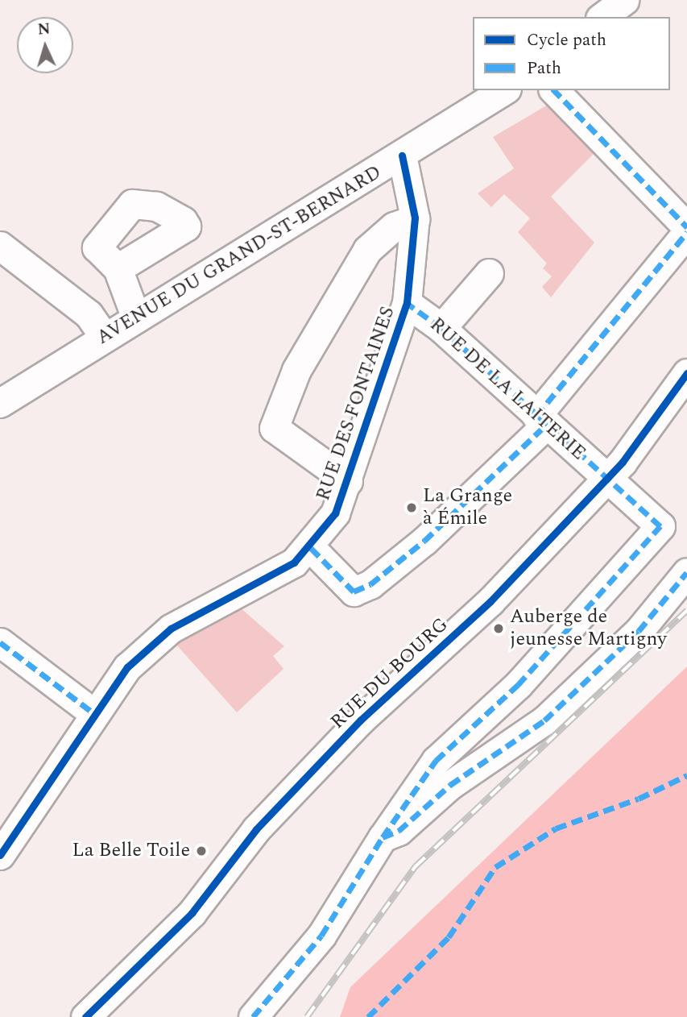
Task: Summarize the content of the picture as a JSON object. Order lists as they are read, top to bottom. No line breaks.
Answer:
{"streets":{"street":["AVENUE DU GRAND-ST-BERNARD","RUE DE LA LAITERIE","RUE DES FONTAINES","RUE DU BOURG"]},"crossings":[["AVENUE DU GRAND-ST-BERNARD","RUE DES FONTAINES"],["RUE DE LA LAITERIE","RUE DES FONTAINES"],["RUE DE LA LAITERIE","RUE DU BOURG"]],"places":["La Grange à Émile","Auberge de jeunesse Martigny","La Belle Toile"],"legend":["Cycle path","Path"],"north":"top"}
